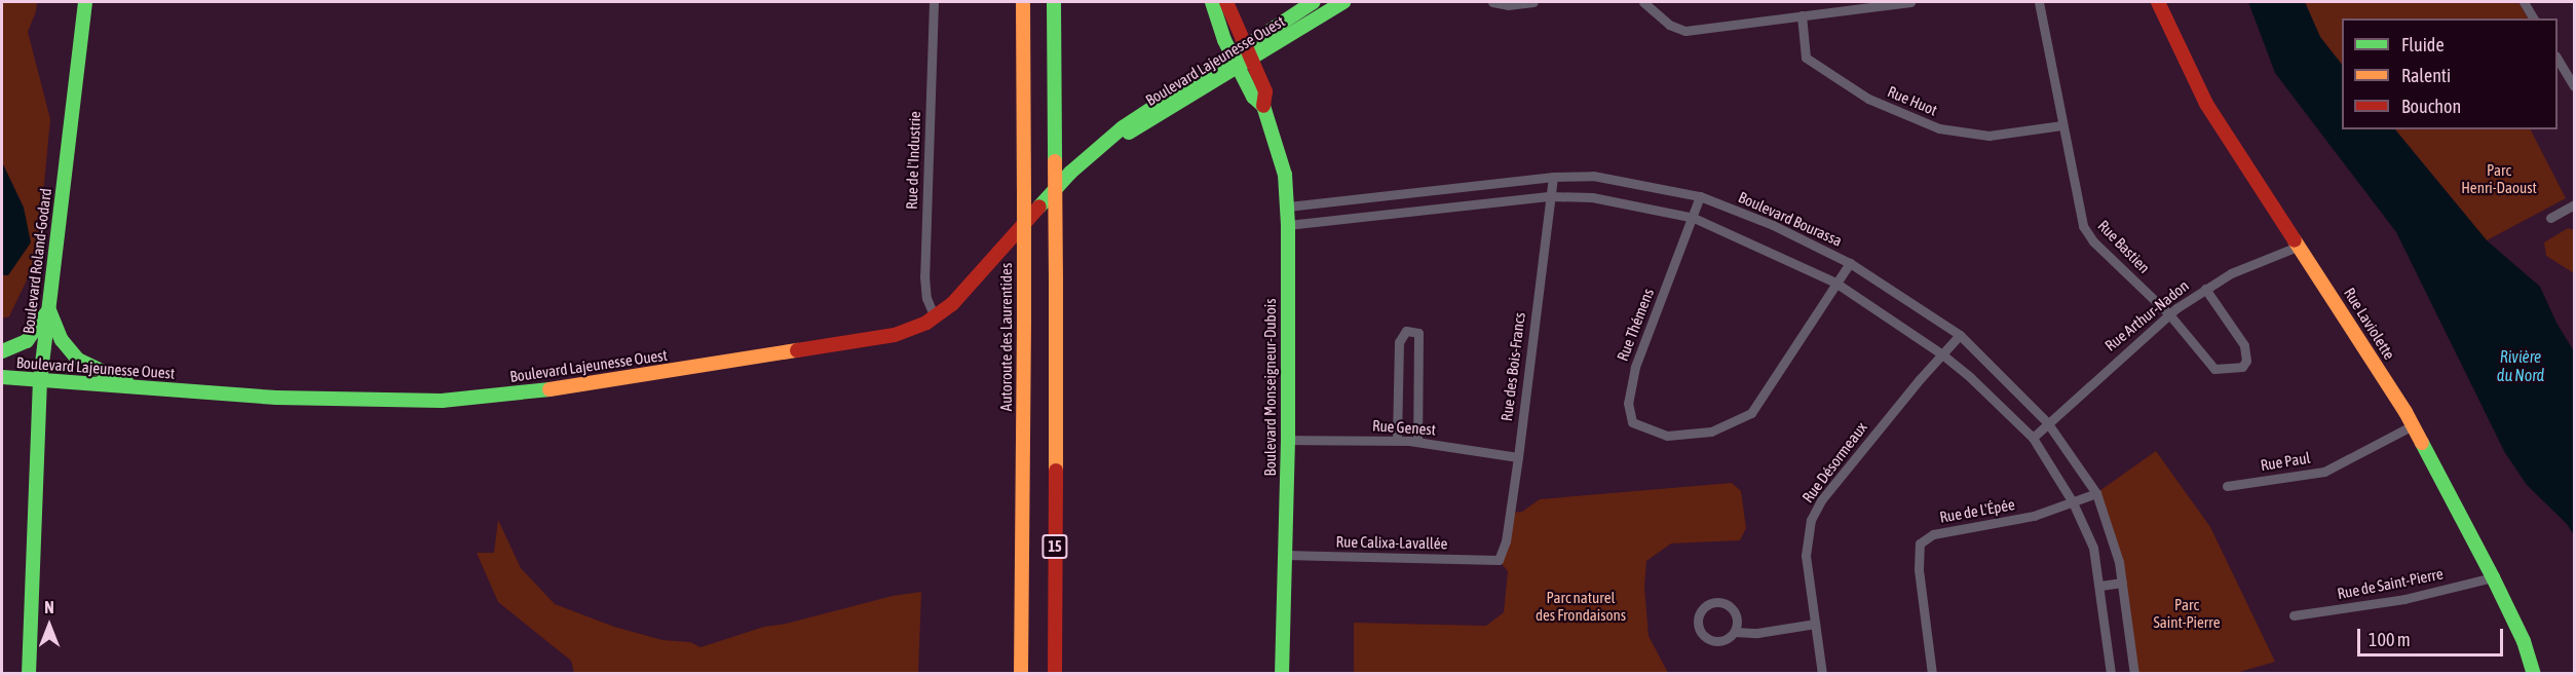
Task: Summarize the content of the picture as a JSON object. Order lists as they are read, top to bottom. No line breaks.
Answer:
{"streets":{"main road":["Boulevard Lajeunesse Ouest","Boulevard Roland-Godard","Rue Laviolette","Autoroute des Laurentides","Boulevard Monseigneur-Dubois","15"],"street":["Rue Huot","Rue de l'Industrie","Boulevard Bourassa","Rue Bastien","Rue Arthur-Nadon","Rue Thémens","Rue des Bois-Francs","Rue Genest","Rue Paul","Rue Désormeaux","Rue de L'Épée","Rue Calixa-Lavallée","Rue de Saint-Pierre"]},"crossings":[["Boulevard Lajeunesse Ouest","Rue de l'Industrie"],["Boulevard Lajeunesse Ouest","Boulevard Roland-Godard"],["Boulevard Lajeunesse Ouest","Boulevard Monseigneur-Dubois"],["Rue Huot","Rue Bastien"],["Boulevard Bourassa","Rue Arthur-Nadon"],["Boulevard Bourassa","Rue Thémens"],["Boulevard Bourassa","Rue des Bois-Francs"],["Boulevard Bourassa","Boulevard Monseigneur-Dubois"],["Boulevard Bourassa","Rue Désormeaux"],["Boulevard Bourassa","Rue de L'Épée"],["Rue Bastien","Rue Arthur-Nadon"],["Rue Arthur-Nadon","Rue Laviolette"],["Rue Laviolette","Rue Paul"],["Rue Laviolette","Rue de Saint-Pierre"],["Rue des Bois-Francs","Rue Genest"],["Rue des Bois-Francs","Rue Calixa-Lavallée"],["Boulevard Monseigneur-Dubois","Rue Genest"],["Boulevard Monseigneur-Dubois","Rue Calixa-Lavallée"]],"water":["Rivière du Nord"],"parks":["Parc Henri-Daoust","Parc naturel des Frondaisons","Parc Saint-Pierre"],"legend":["Fluide","Ralenti","Bouchon"],"scale_bar":"100 m","north":"top"}
